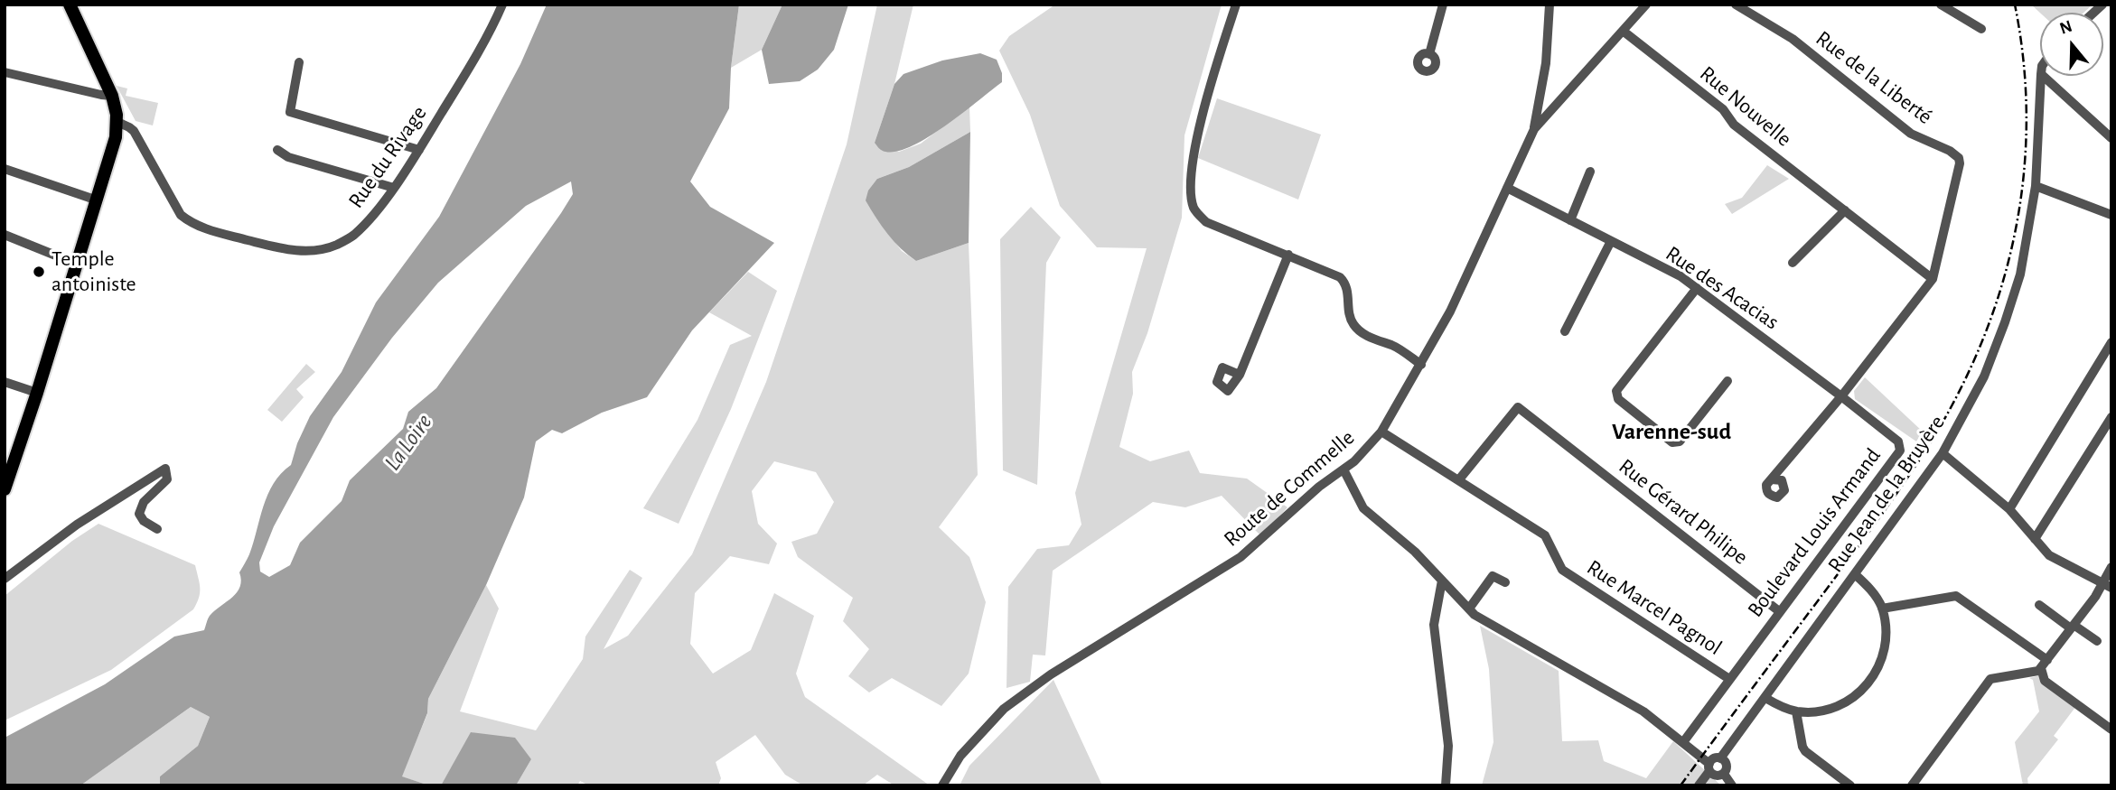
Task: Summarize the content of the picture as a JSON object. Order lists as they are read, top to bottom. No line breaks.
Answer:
{"streets":{"street":["Rue de la Liberté","Rue Nouvelle","Rue du Rivage","Rue des Acacias","Route de Commelle","Rue Jean de la Bruyère","Rue Gérard Philipe","Boulevard Louis Armand","Rue Marcel Pagnol"]},"crossings":[["Rue de la Liberté","Rue Nouvelle"],["Rue Nouvelle","Route de Commelle"],["Rue des Acacias","Route de Commelle"],["Rue des Acacias","Boulevard Louis Armand"],["Route de Commelle","Rue Marcel Pagnol"],["Rue Gérard Philipe","Boulevard Louis Armand"],["Rue Gérard Philipe","Rue Marcel Pagnol"],["Boulevard Louis Armand","Rue Marcel Pagnol"]],"districts":["Varenne-sud"],"water":["La Loire"],"places":["Temple antoiniste"],"north":"top"}
